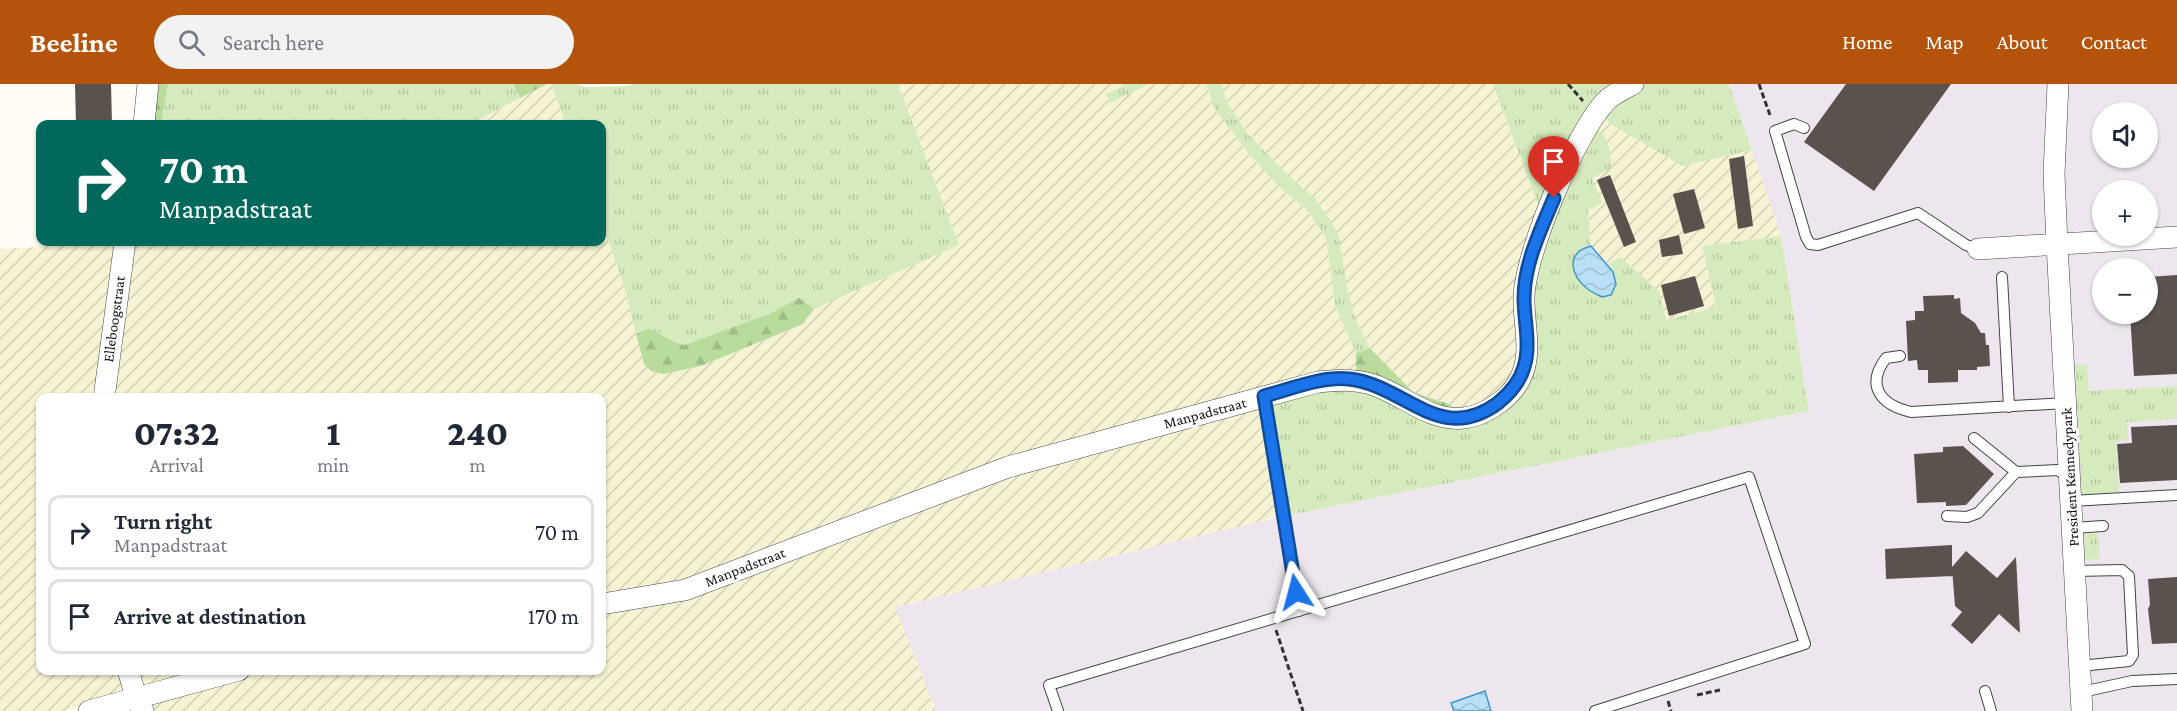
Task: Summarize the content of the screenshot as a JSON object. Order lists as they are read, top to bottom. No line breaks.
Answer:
{"streets":{"street":["Elleboogstraat","Manpadstraat","President Kennedypark"]},"page":{"header":"Beeline","search":"Search here","nav":["Home","Map","About","Contact"],"map_buttons":["+","−"],"turn":["70 m","Manpadstraat"],"eta":["07:32","Arrival","1","min","240","m"],"list":[{"name":"Turn right","note":"Manpadstraat","value":"70 m"},{"name":"Arrive at destination","value":"170 m"}]}}
